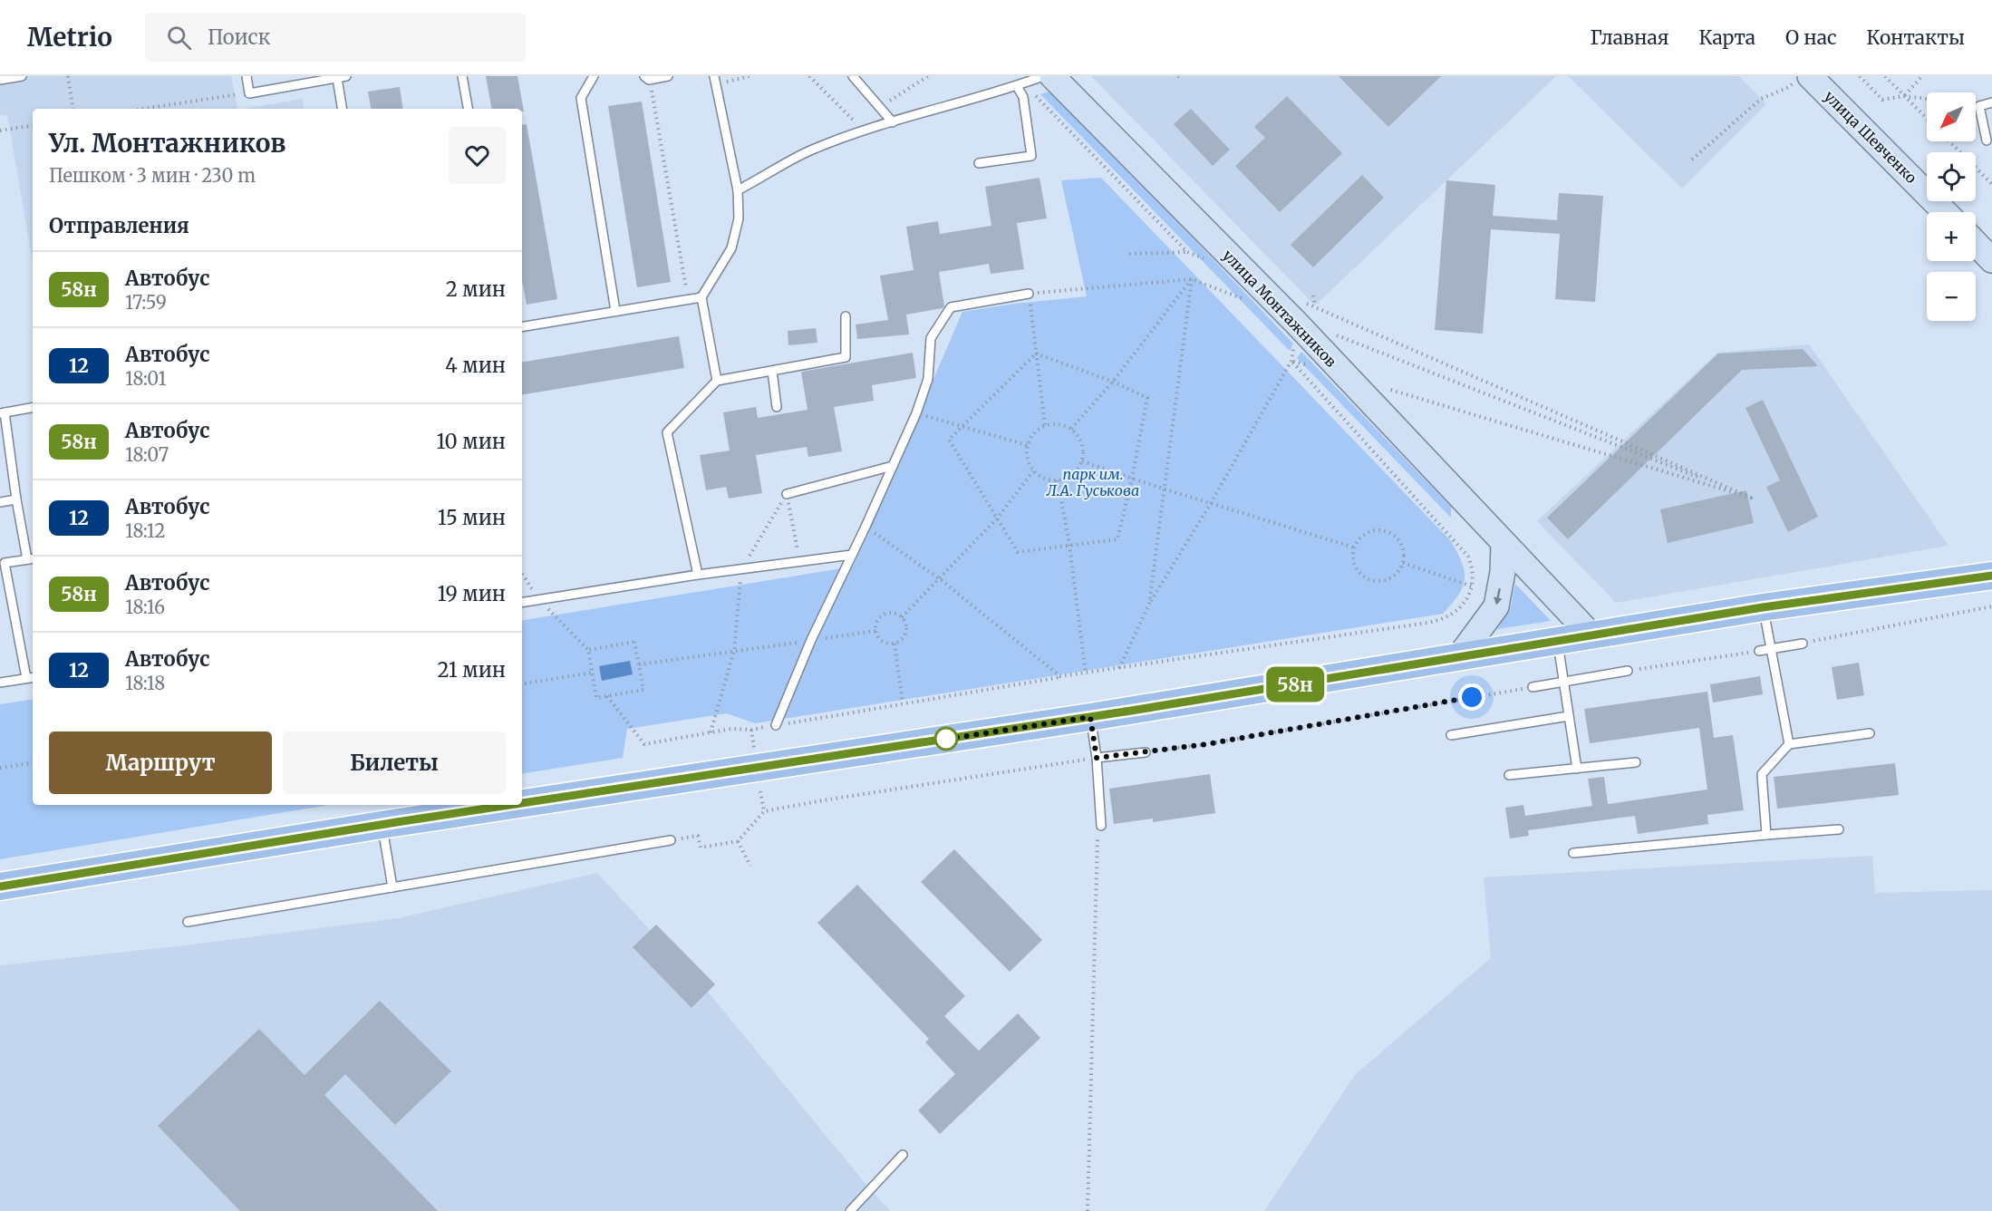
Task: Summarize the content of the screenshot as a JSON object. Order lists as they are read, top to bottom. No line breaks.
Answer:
{"streets":{"main road":["улица Шевченко","улица Монтажников"]},"parks":["парк им. Л.А. Гуськова"],"lines":["bus line 58н"],"north":"bottom left","page":{"header":"Metrio","search":"Поиск","nav":["Главная","Карта","О нас","Контакты"],"on_map":"58н","map_buttons":["+","−"],"heading":[["Ул. Монтажников","Пешком · 3 мин · 230 m"],"Отправления"],"list":[{"mark":"58н","name":"Автобус","note":"17:59","value":"2 мин"},{"mark":"12","name":"Автобус","note":"18:01","value":"4 мин"},{"mark":"58н","name":"Автобус","note":"18:07","value":"10 мин"},{"mark":"12","name":"Автобус","note":"18:12","value":"15 мин"},{"mark":"58н","name":"Автобус","note":"18:16","value":"19 мин"},{"mark":"12","name":"Автобус","note":"18:18","value":"21 мин"}],"buttons":["Маршрут","Билеты"]}}
